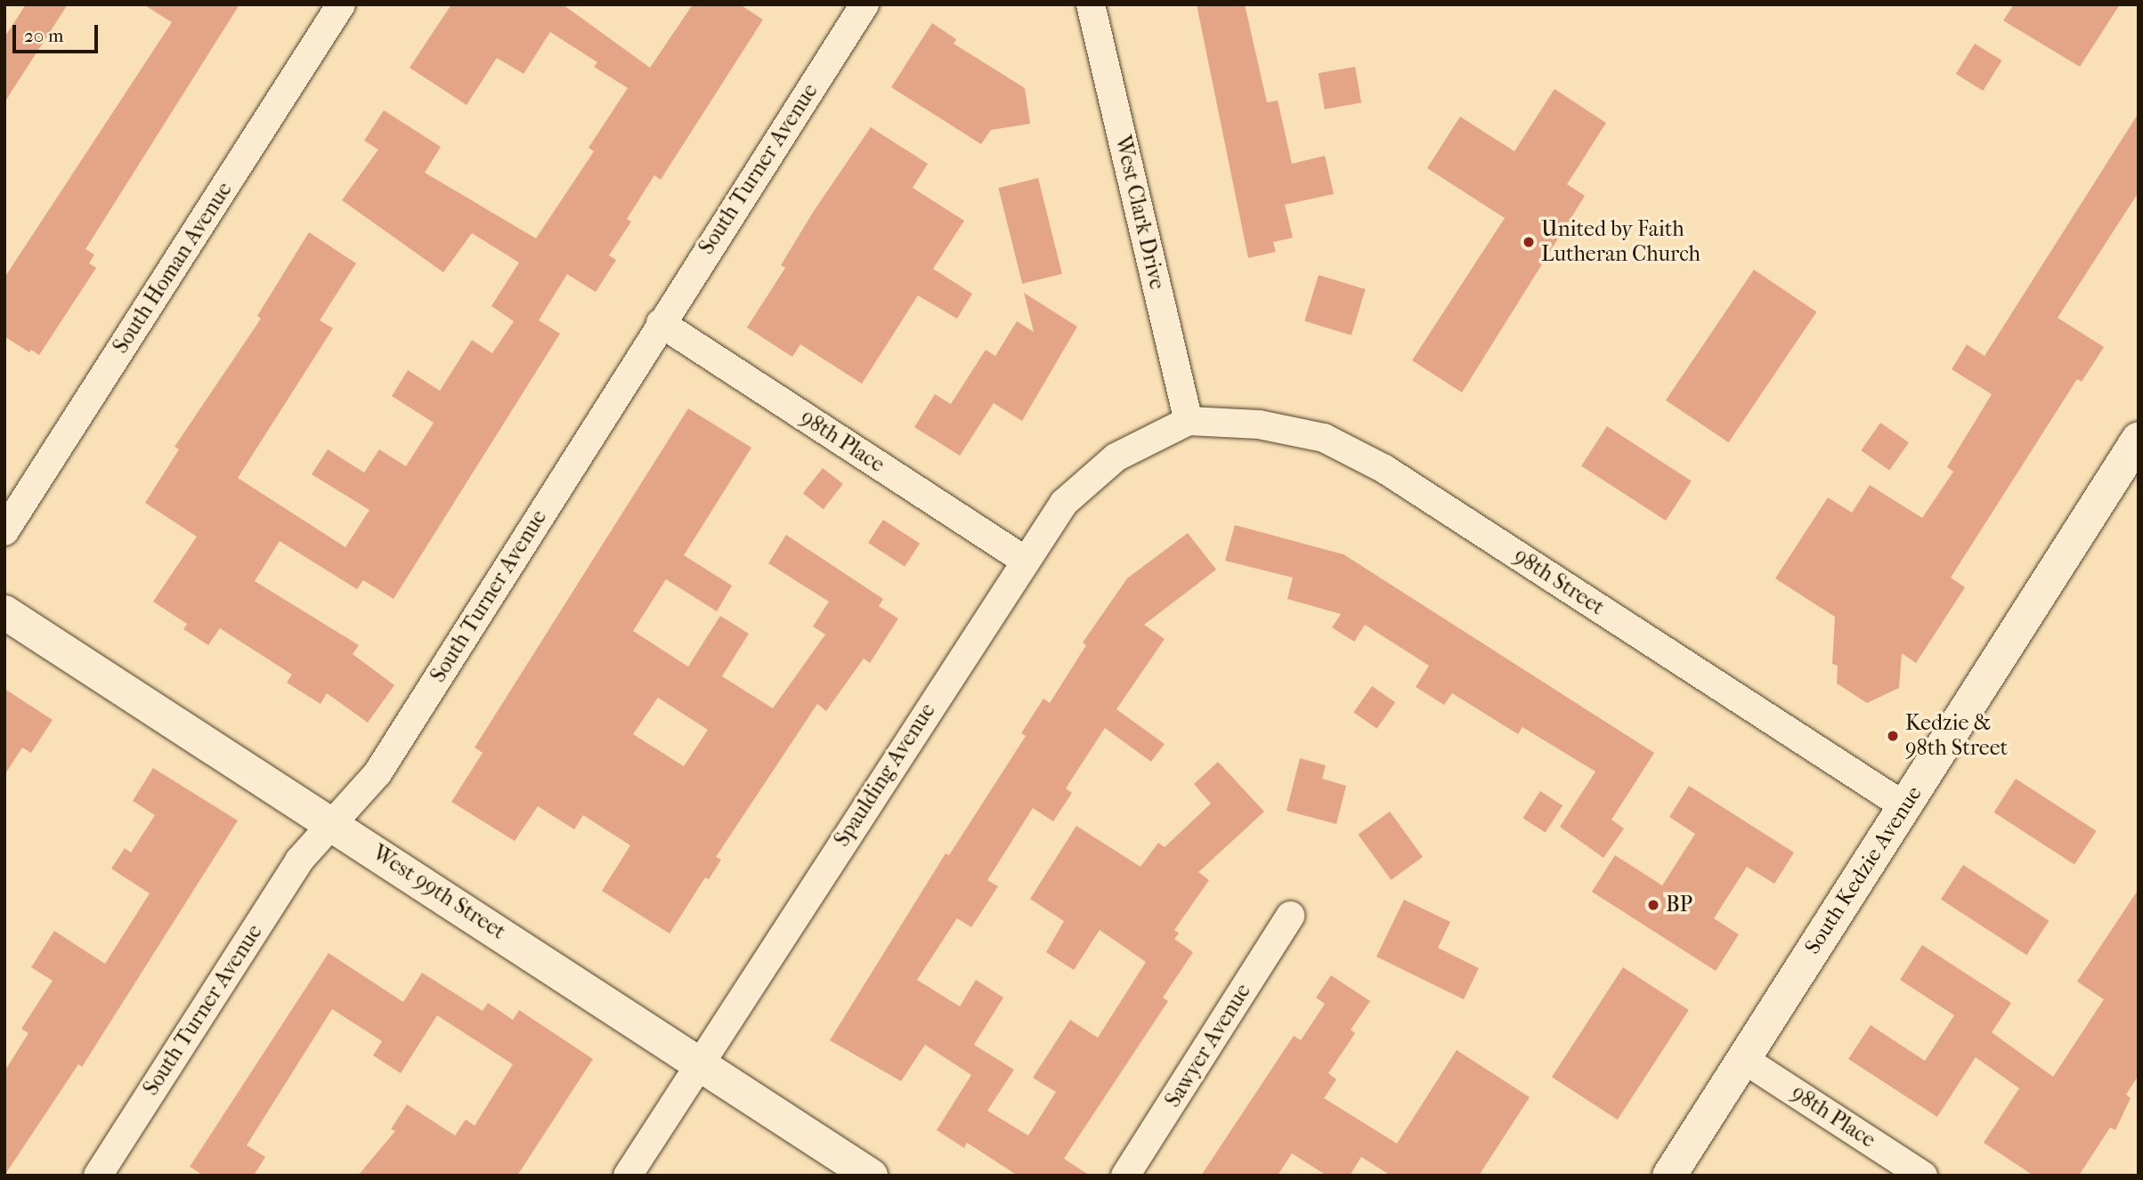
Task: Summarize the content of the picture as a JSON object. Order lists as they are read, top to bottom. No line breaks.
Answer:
{"streets":{"street":["South Turner Avenue","West Clark Drive","South Homan Avenue","98th Place","98th Street","Spaulding Avenue","South Kedzie Avenue","West 99th Street","Sawyer Avenue"]},"crossings":[["South Turner Avenue","98th Place"],["South Turner Avenue","West 99th Street"],["West Clark Drive","98th Street"],["West Clark Drive","Spaulding Avenue"],["98th Place","Spaulding Avenue"],["98th Place","South Kedzie Avenue"],["98th Street","Spaulding Avenue"],["98th Street","South Kedzie Avenue"],["Spaulding Avenue","West 99th Street"]],"places":["United by Faith Lutheran Church","Kedzie & 98th Street","BP"],"scale_bar":"20 m"}
